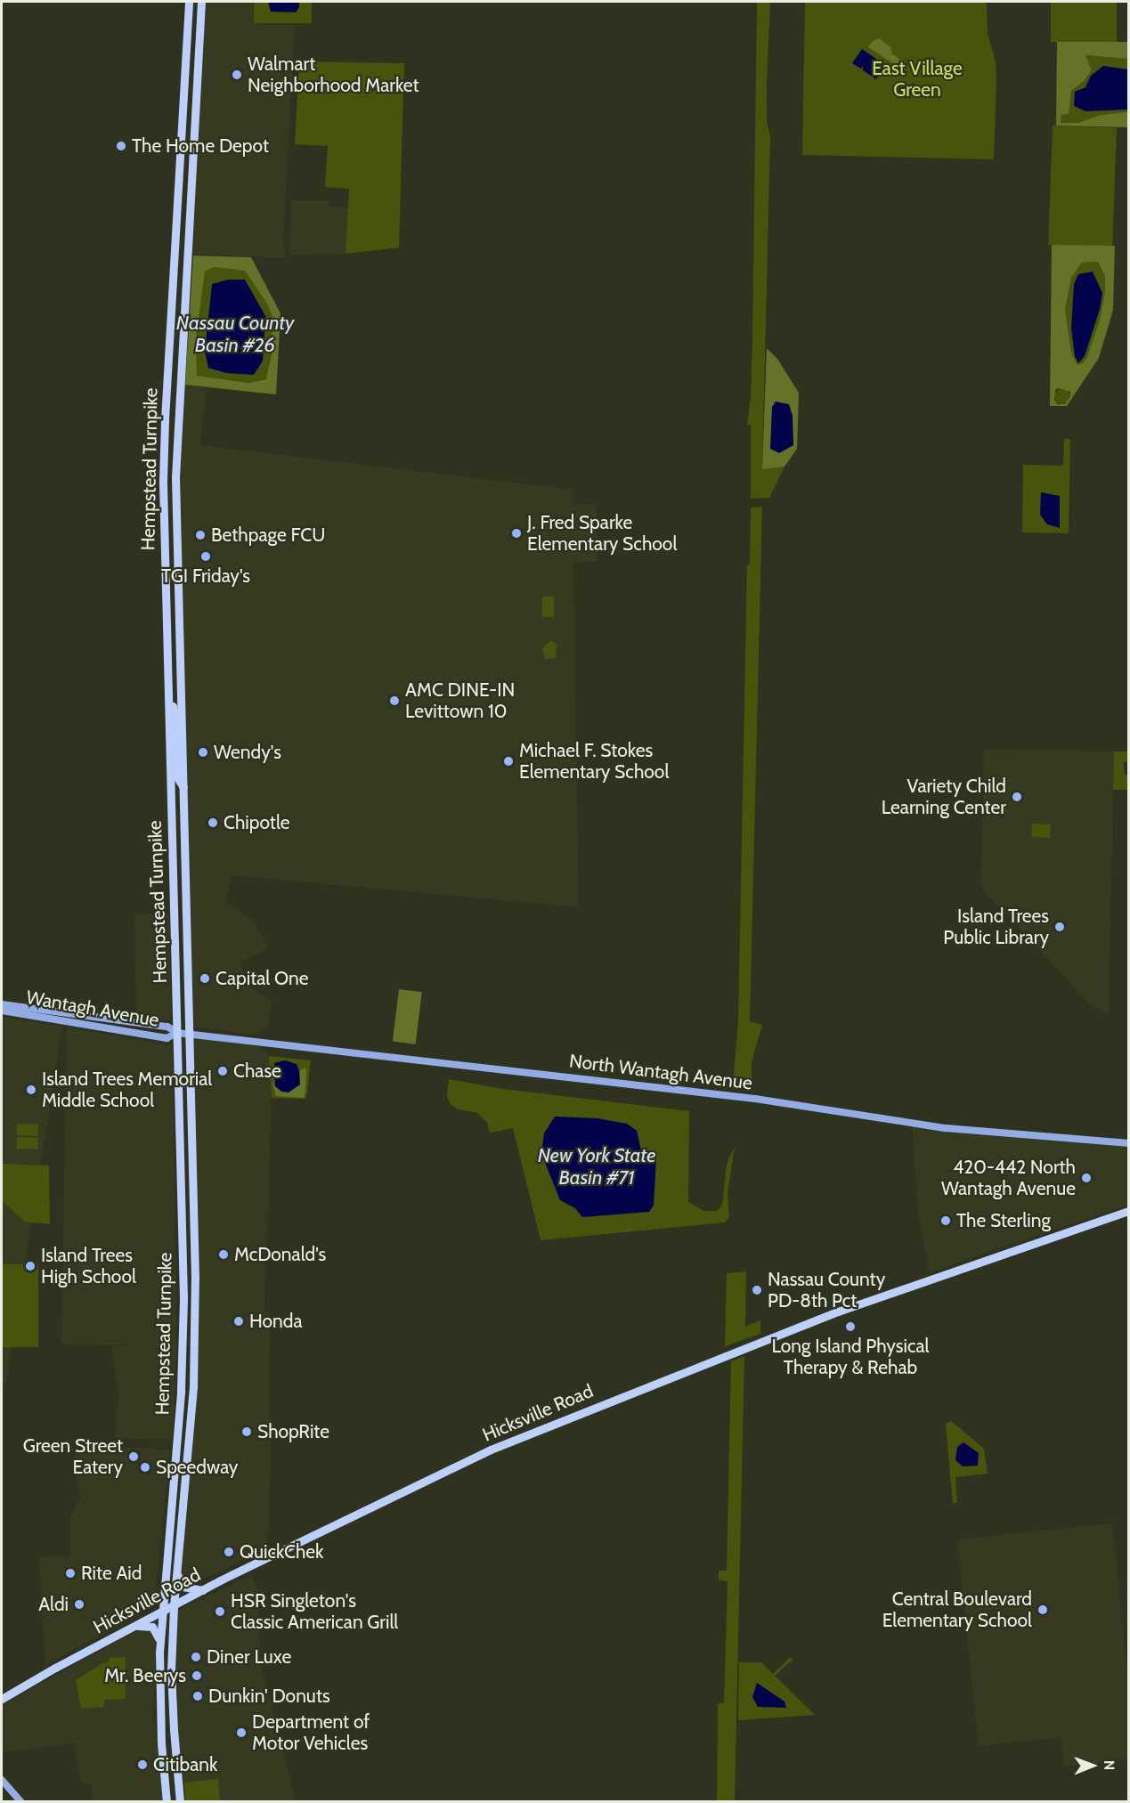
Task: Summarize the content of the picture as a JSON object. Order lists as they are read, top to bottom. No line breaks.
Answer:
{"streets":{"main road":["Hempstead Turnpike","Wantagh Avenue","North Wantagh Avenue","Hicksville Road"]},"crossings":[["Hempstead Turnpike","Wantagh Avenue"],["Hempstead Turnpike","North Wantagh Avenue"],["Hempstead Turnpike","Hicksville Road"],["Wantagh Avenue","North Wantagh Avenue"]],"water":["Nassau County Basin #26","New York State Basin #71"],"parks":["East Village Green"],"places":["Walmart Neighborhood Market","The Home Depot","J. Fred Sparke Elementary School","Bethpage FCU","TGI Friday's","AMC DINE-IN Levittown 10","Wendy's","Michael F. Stokes Elementary School","Variety Child Learning Center","Chipotle","Island Trees Public Library","Capital One","Chase","Island Trees Memorial Middle School","420-442 North Wantagh Avenue","The Sterling","McDonald's","Island Trees High School","Nassau County PD-8th Pct","Honda","Long Island Physical Therapy & Rehab","ShopRite","Green Street Eatery","Speedway","QuickChek","Rite Aid","Aldi","Central Boulevard Elementary School","HSR Singleton's Classic American Grill","Diner Luxe","Mr. Beerys","Dunkin' Donuts","Department of Motor Vehicles","Citibank"],"north":"right"}
